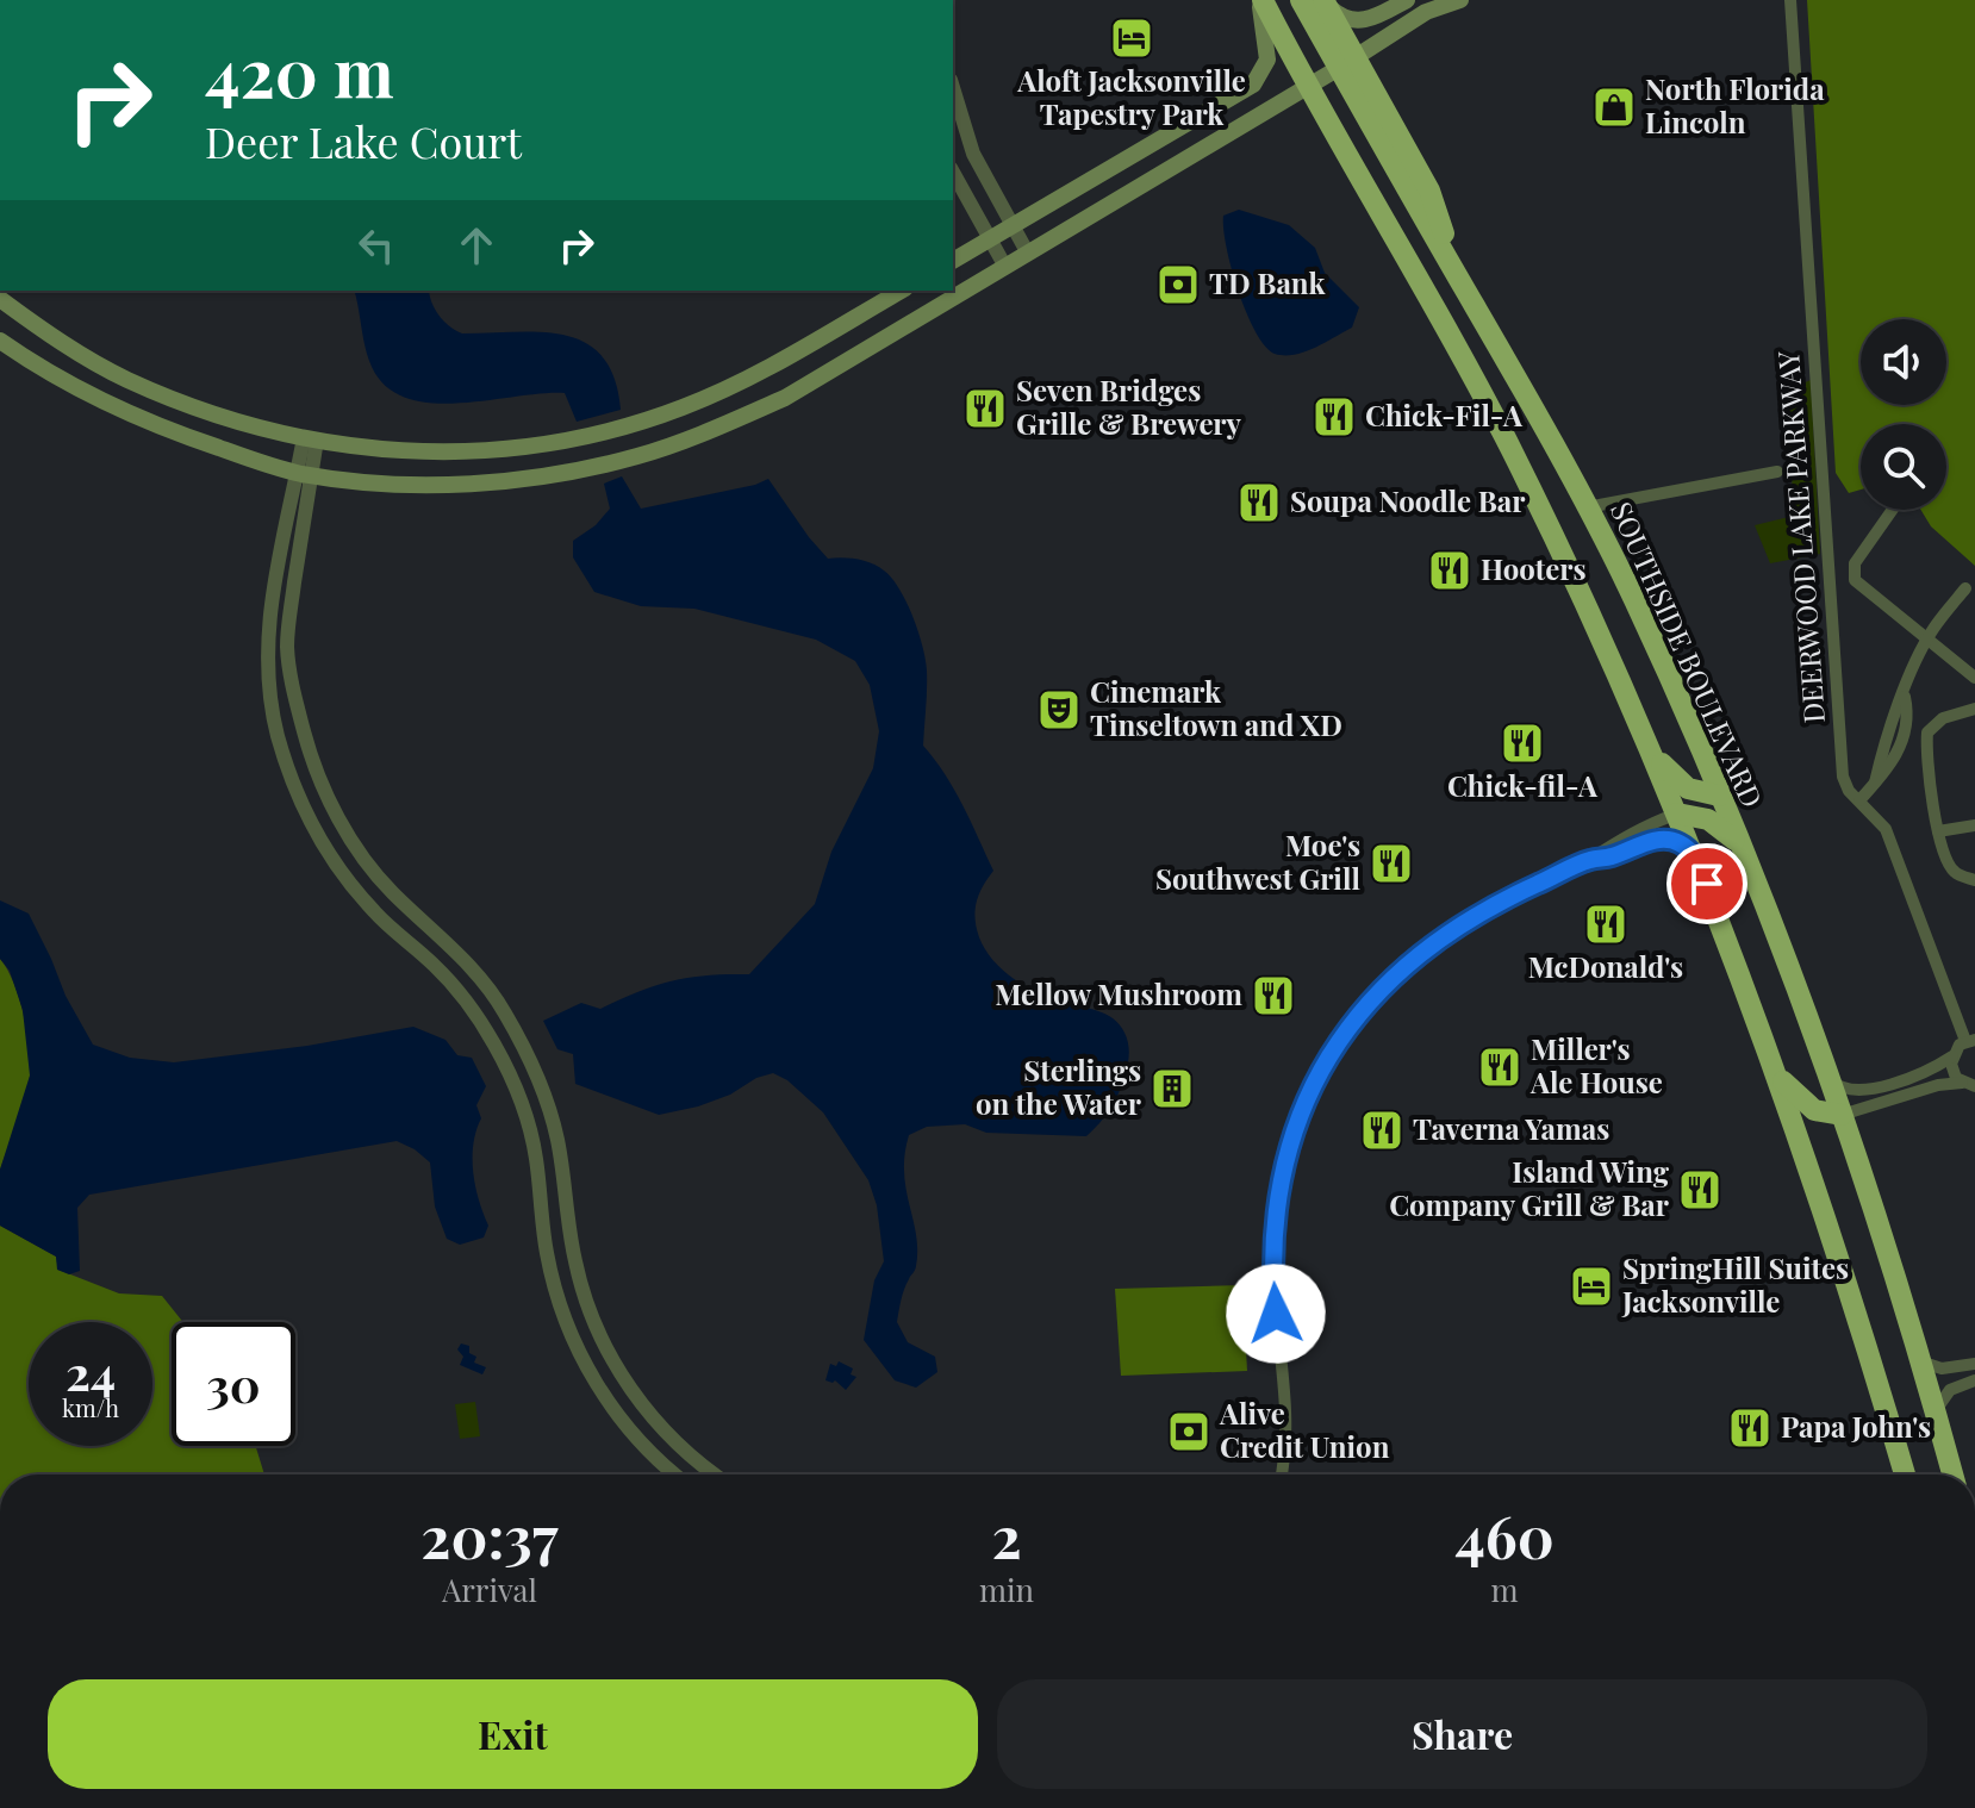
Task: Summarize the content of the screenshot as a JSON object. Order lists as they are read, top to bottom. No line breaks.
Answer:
{"streets":{"highway":["SOUTHSIDE BOULEVARD"],"street":["DEERWOOD LAKE PARKWAY"]},"places":{"hotel":["Aloft Jacksonville Tapestry Park","SpringHill Suites Jacksonville"],"shop":["North Florida Lincoln"],"bank":["TD Bank","Alive Credit Union"],"restaurant":["Seven Bridges Grille & Brewery","Chick-Fil-A","Soupa Noodle Bar","Hooters","Chick-fil-A","Moe's Southwest Grill","McDonald's","Mellow Mushroom","Miller's Ale House","Taverna Yamas","Island Wing Company Grill & Bar","Papa John's"],"theatre":["Cinemark Tinseltown and XD"],"building":["Sterlings on the Water"]},"page":{"turn":["420 m","Deer Lake Court"],"speed":"24 km/h","limit":"30","eta":["20:37","Arrival","2","min","460","m"],"buttons":["Exit","Share"]}}
